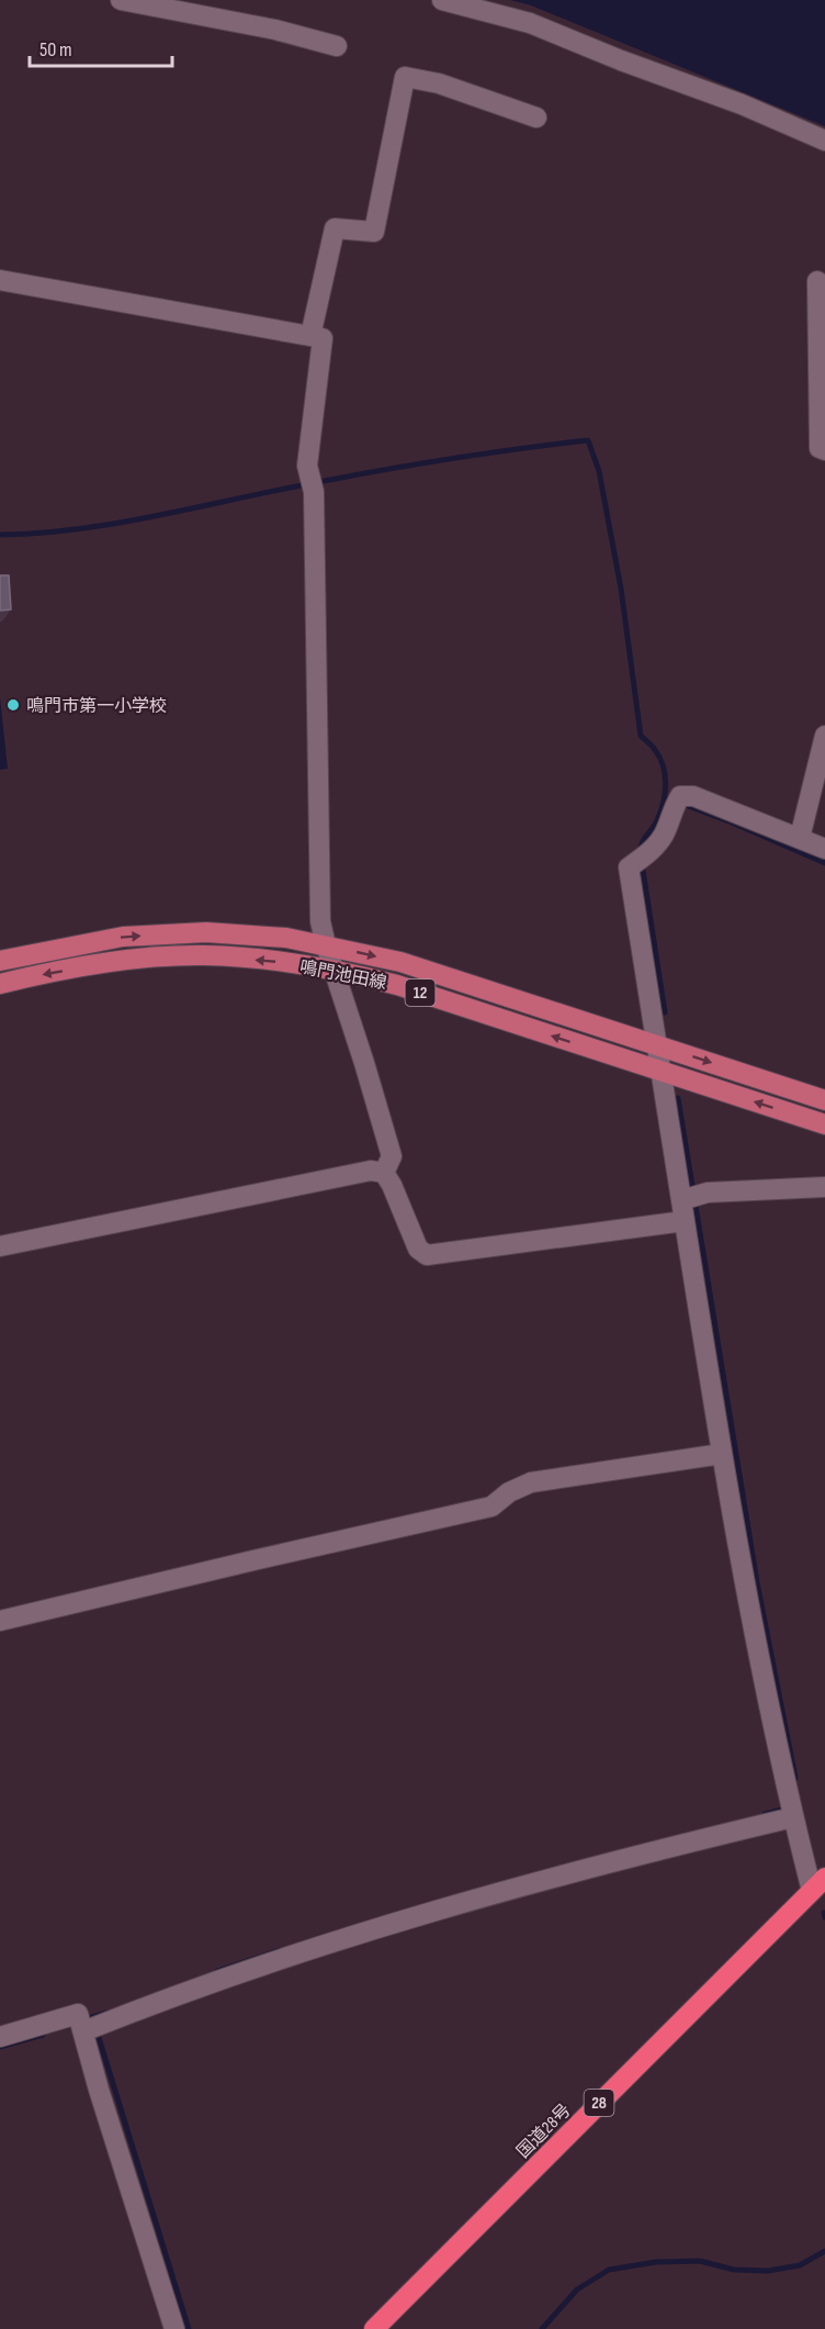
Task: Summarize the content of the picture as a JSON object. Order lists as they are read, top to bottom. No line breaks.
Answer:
{"streets":{"highway":["28","国道28号"],"main road":["鳴門池田線","12"]},"places":["鳴門市第一小学校"],"scale_bar":"50 m"}
